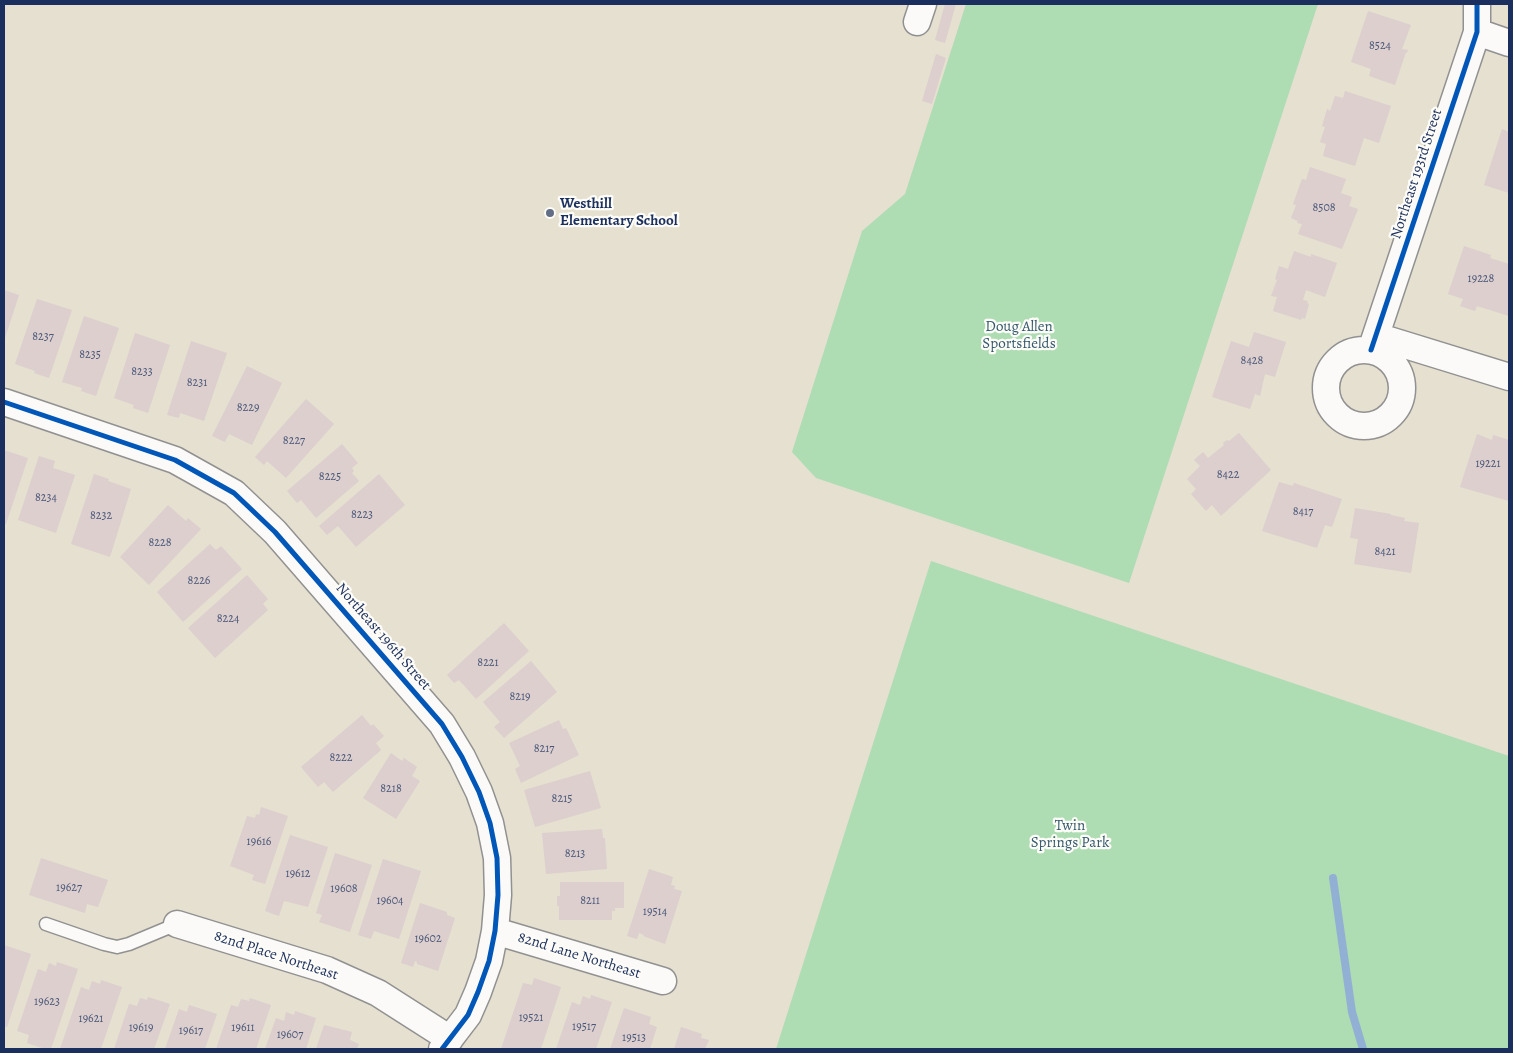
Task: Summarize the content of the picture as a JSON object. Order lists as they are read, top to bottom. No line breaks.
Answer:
{"streets":{"street":["Northeast 193rd Street","Northeast 196th Street","82nd Place Northeast","82nd Lane Northeast"]},"crossings":[["Northeast 196th Street","82nd Place Northeast"],["Northeast 196th Street","82nd Lane Northeast"]],"parks":["Doug Allen Sportsfields","Twin Springs Park"],"places":["Westhill Elementary School"],"house_numbers":["8524","8508","19228","8237","8235","8428","8233","8231","8229","8227","19221","8422","8225","8234","8417","8223","8232","8228","8421","8226","8224","8221","8219","8217","8222","8218","8215","19616","8213","19612","19627","19608","19604","8211","19514","19602","19623","19521","19621","19517","19619","19611","19617","19607","19513"]}
